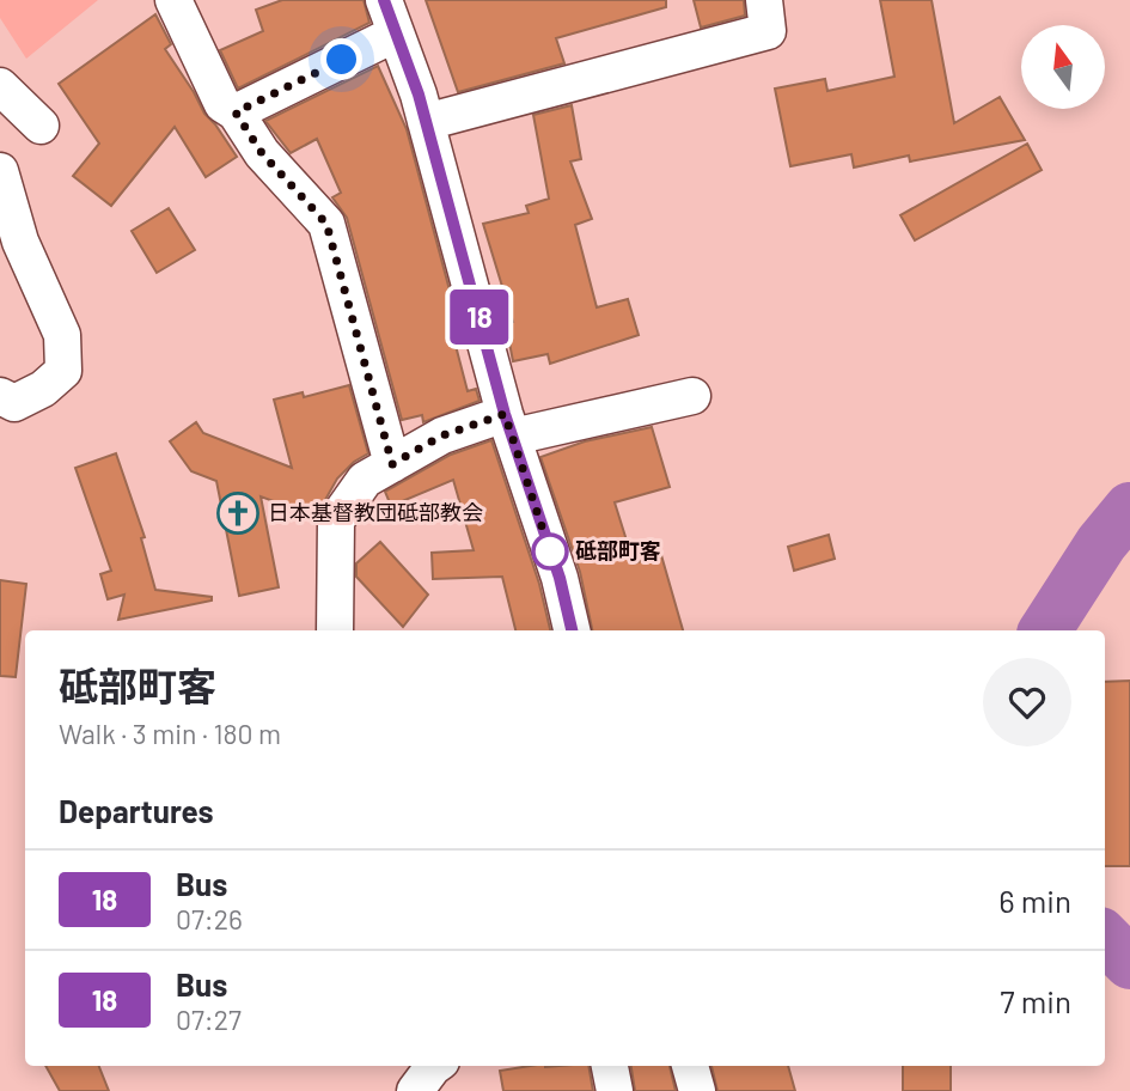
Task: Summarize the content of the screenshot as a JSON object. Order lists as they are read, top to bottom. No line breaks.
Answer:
{"places":{"church":["日本基督教団砥部教会"],"other":["砥部町客"]},"lines":["bus line 18"],"north":"top","page":{"on_map":"18","heading":[["砥部町客","Walk · 3 min · 180 m"],"Departures"],"list":[{"mark":"18","name":"Bus","note":"07:26","value":"6 min"},{"mark":"18","name":"Bus","note":"07:27","value":"7 min"}]}}
